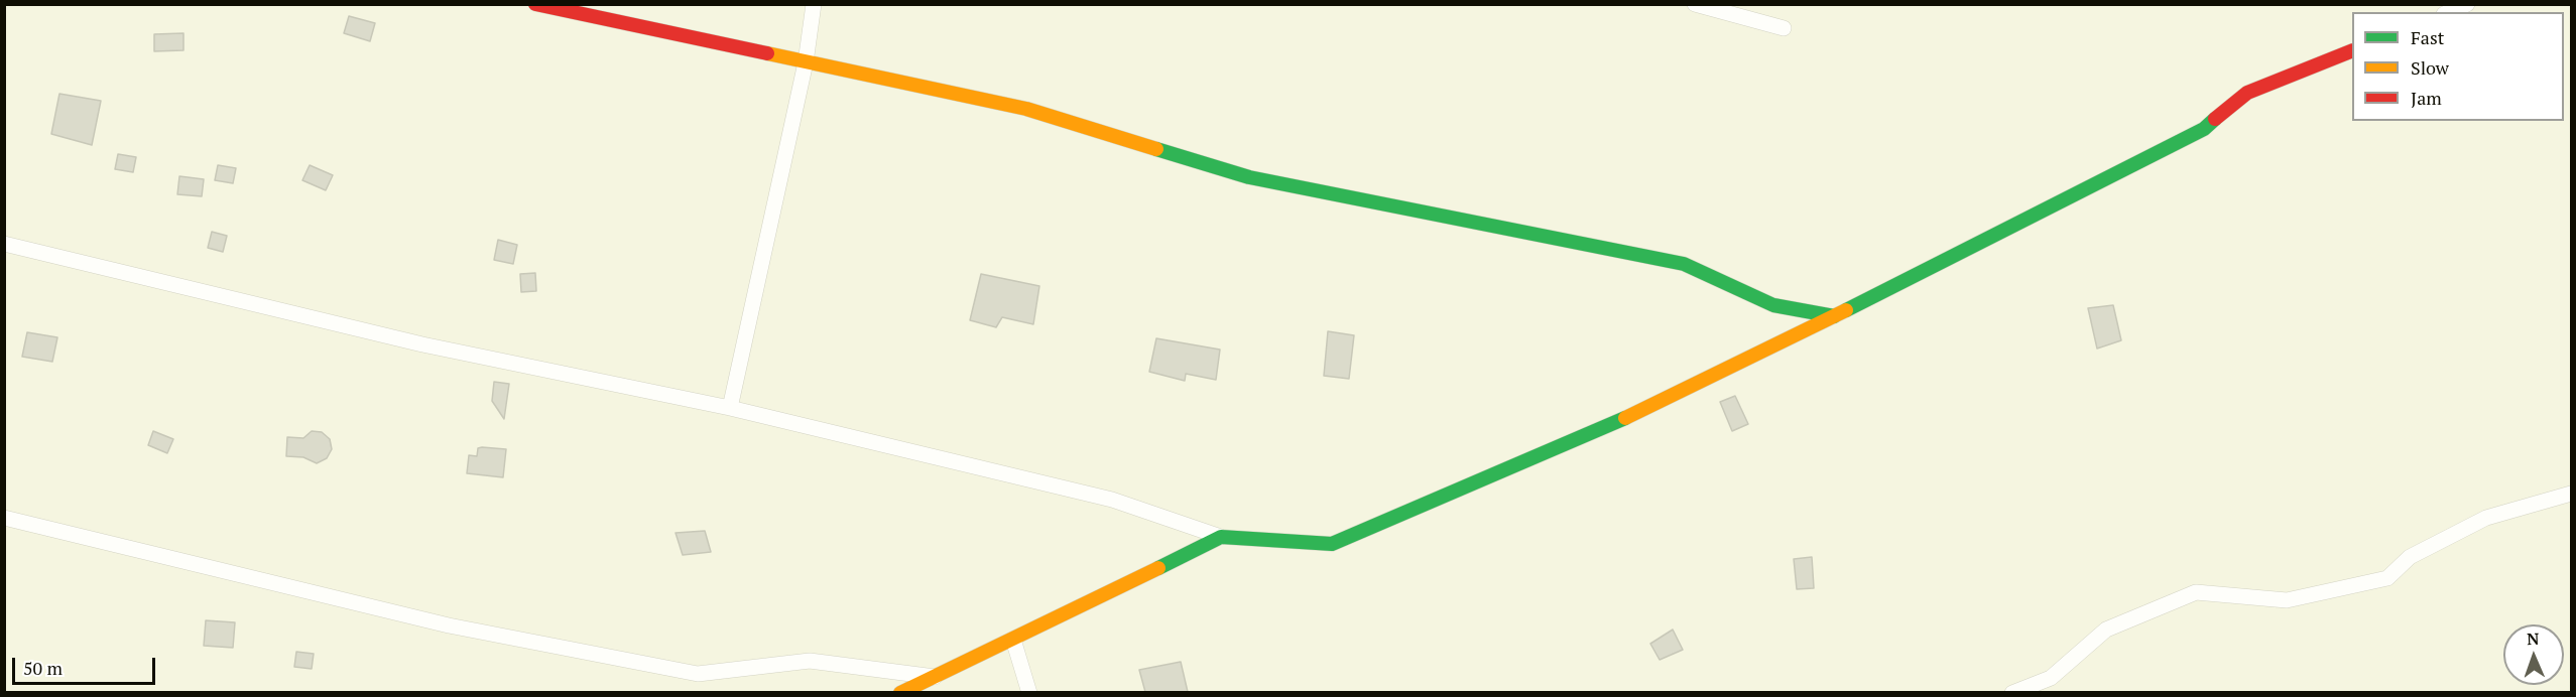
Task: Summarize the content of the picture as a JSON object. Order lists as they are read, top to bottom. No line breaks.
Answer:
{"legend":["Fast","Slow","Jam"],"scale_bar":"50 m","north":"top"}
